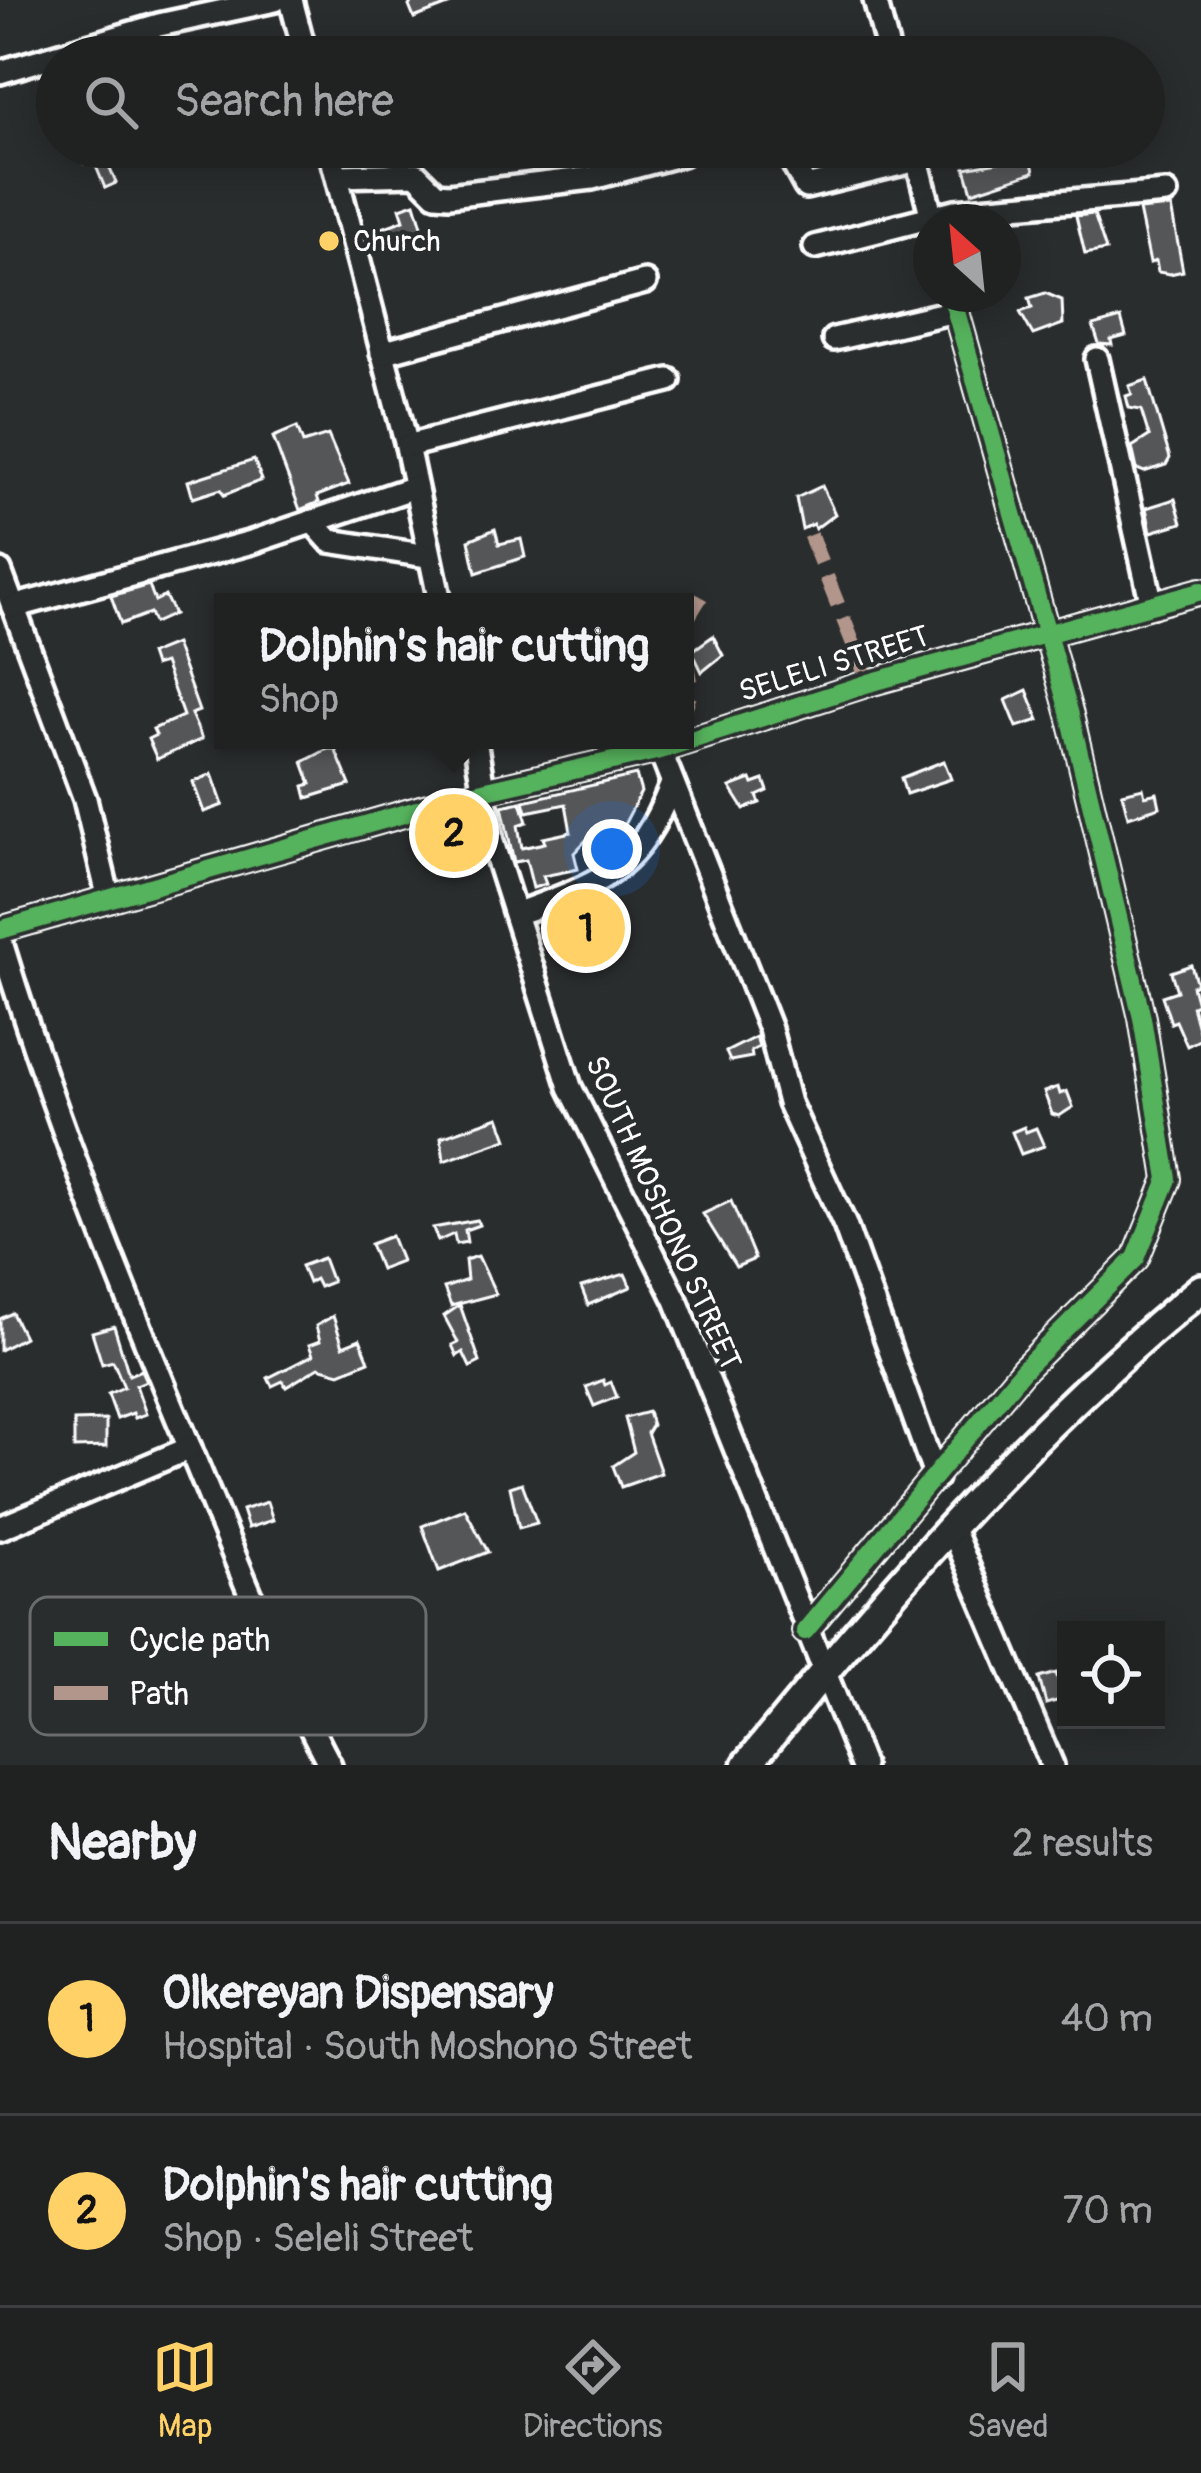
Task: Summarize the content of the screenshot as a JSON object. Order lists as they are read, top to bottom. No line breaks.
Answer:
{"streets":{"street":["SELELI STREET","SOUTH MOSHONO STREET"]},"crossings":[["SELELI STREET","SOUTH MOSHONO STREET"]],"places":["Church"],"legend":["Cycle path","Path"],"north":"top left","page":{"search":"Search here","popup":["Dolphin's hair cutting","Shop"],"pins":["2","1"],"heading":["Nearby","2 results"],"list":[{"mark":"1","name":"Olkereyan Dispensary","note":"Hospital · South Moshono Street","value":"40 m"},{"mark":"2","name":"Dolphin's hair cutting","note":"Shop · Seleli Street","value":"70 m"}],"nav":["Map","Directions","Saved"]}}
